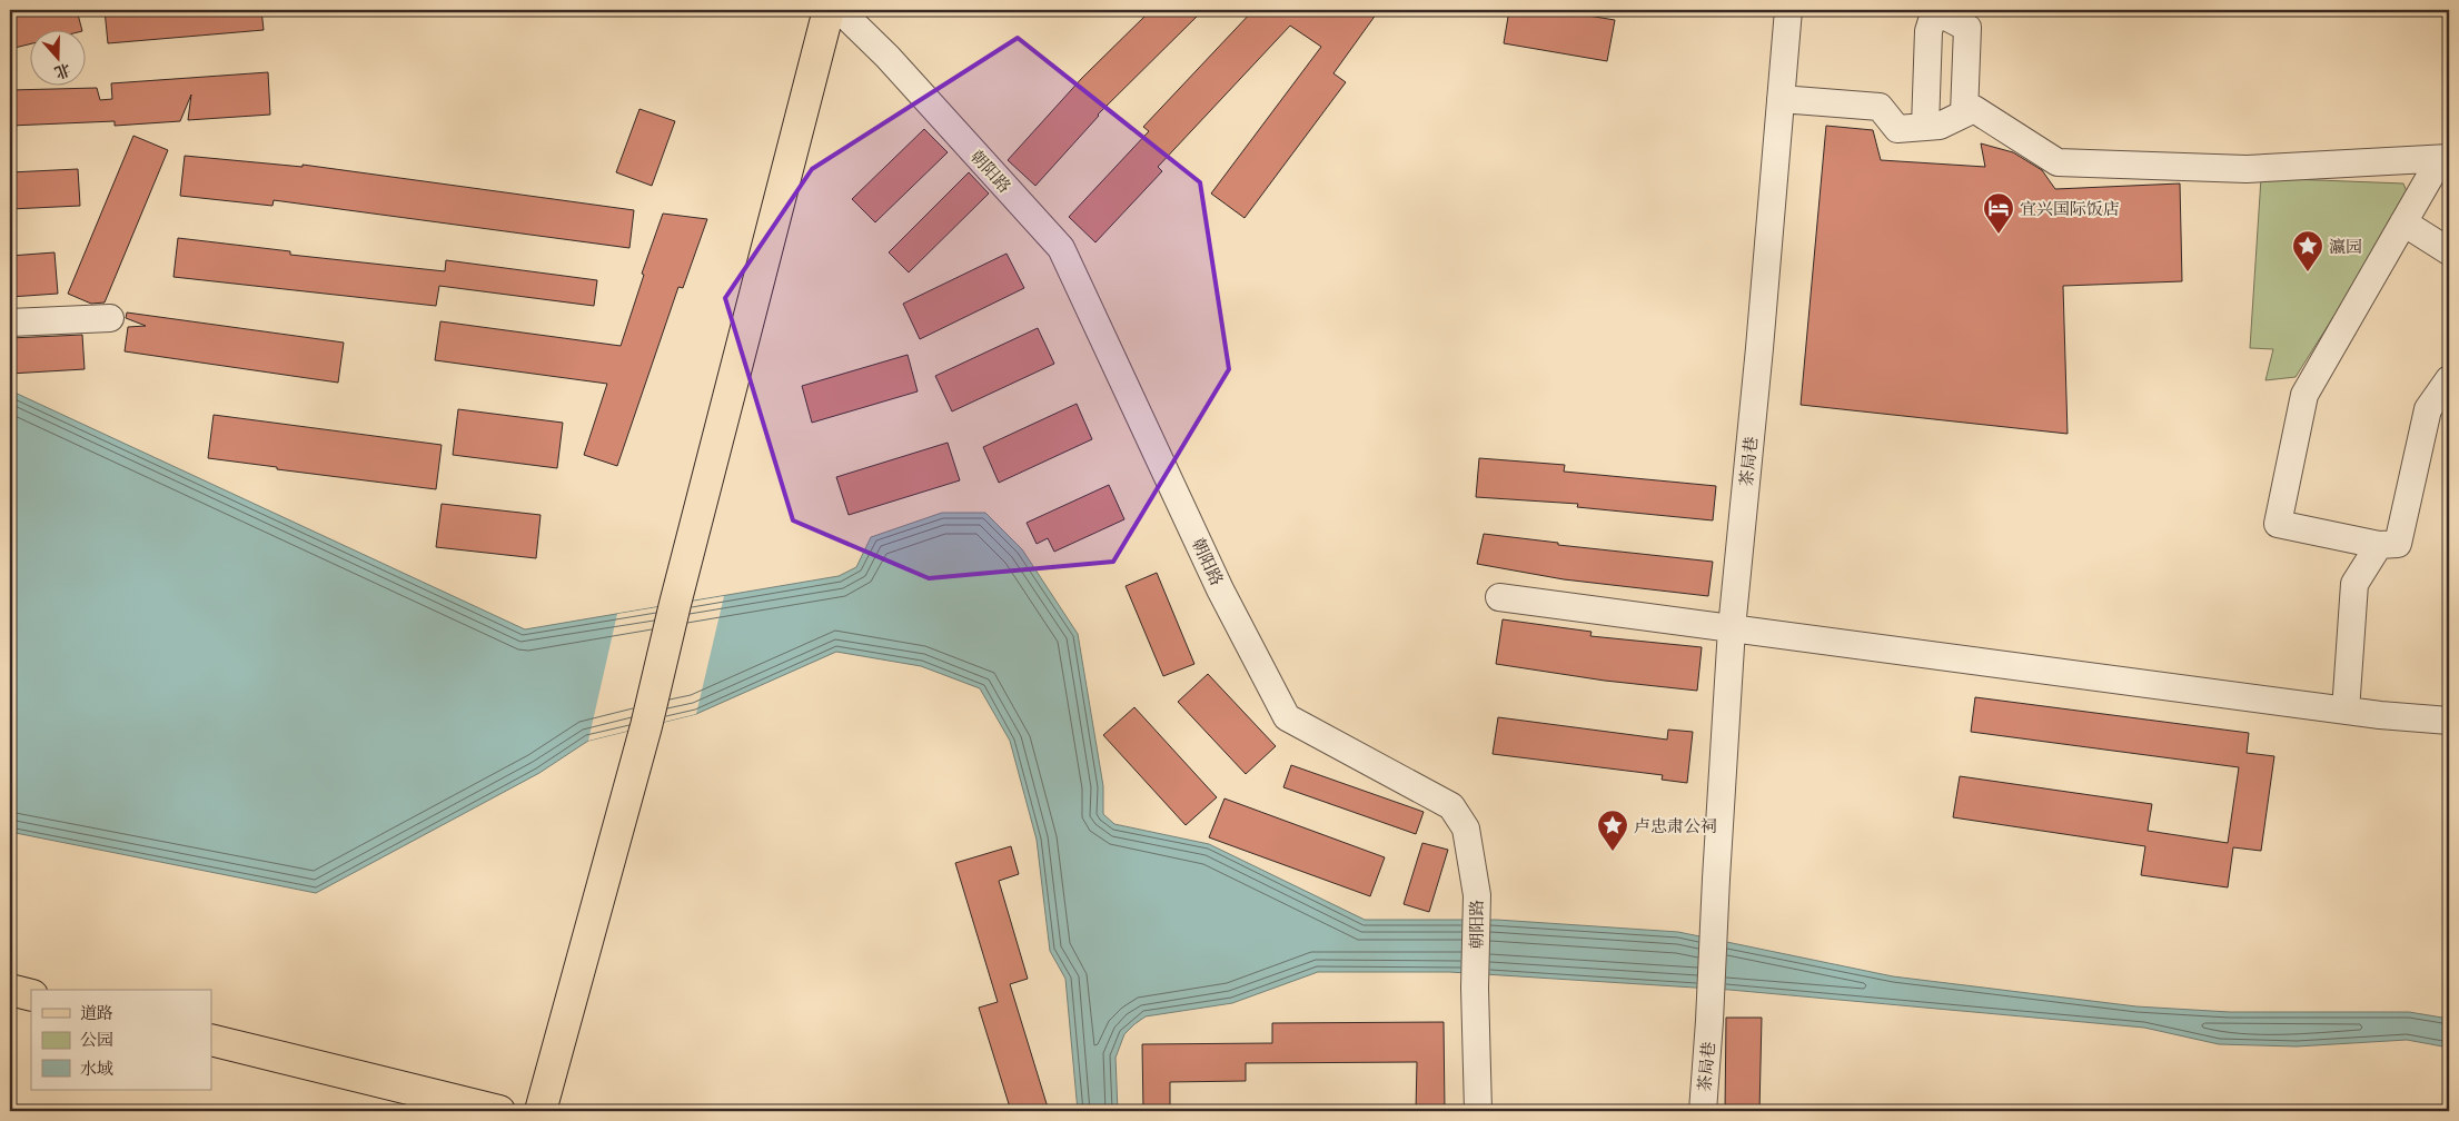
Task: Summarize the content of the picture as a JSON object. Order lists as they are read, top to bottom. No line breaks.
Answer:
{"streets":{"street":["朝阳路","茶局巷"]},"places":{"hotel":["宜兴国际饭店"],"place":["瀛园","卢忠肃公祠"]},"legend":["道路","公园","水域"],"north":"bottom"}
